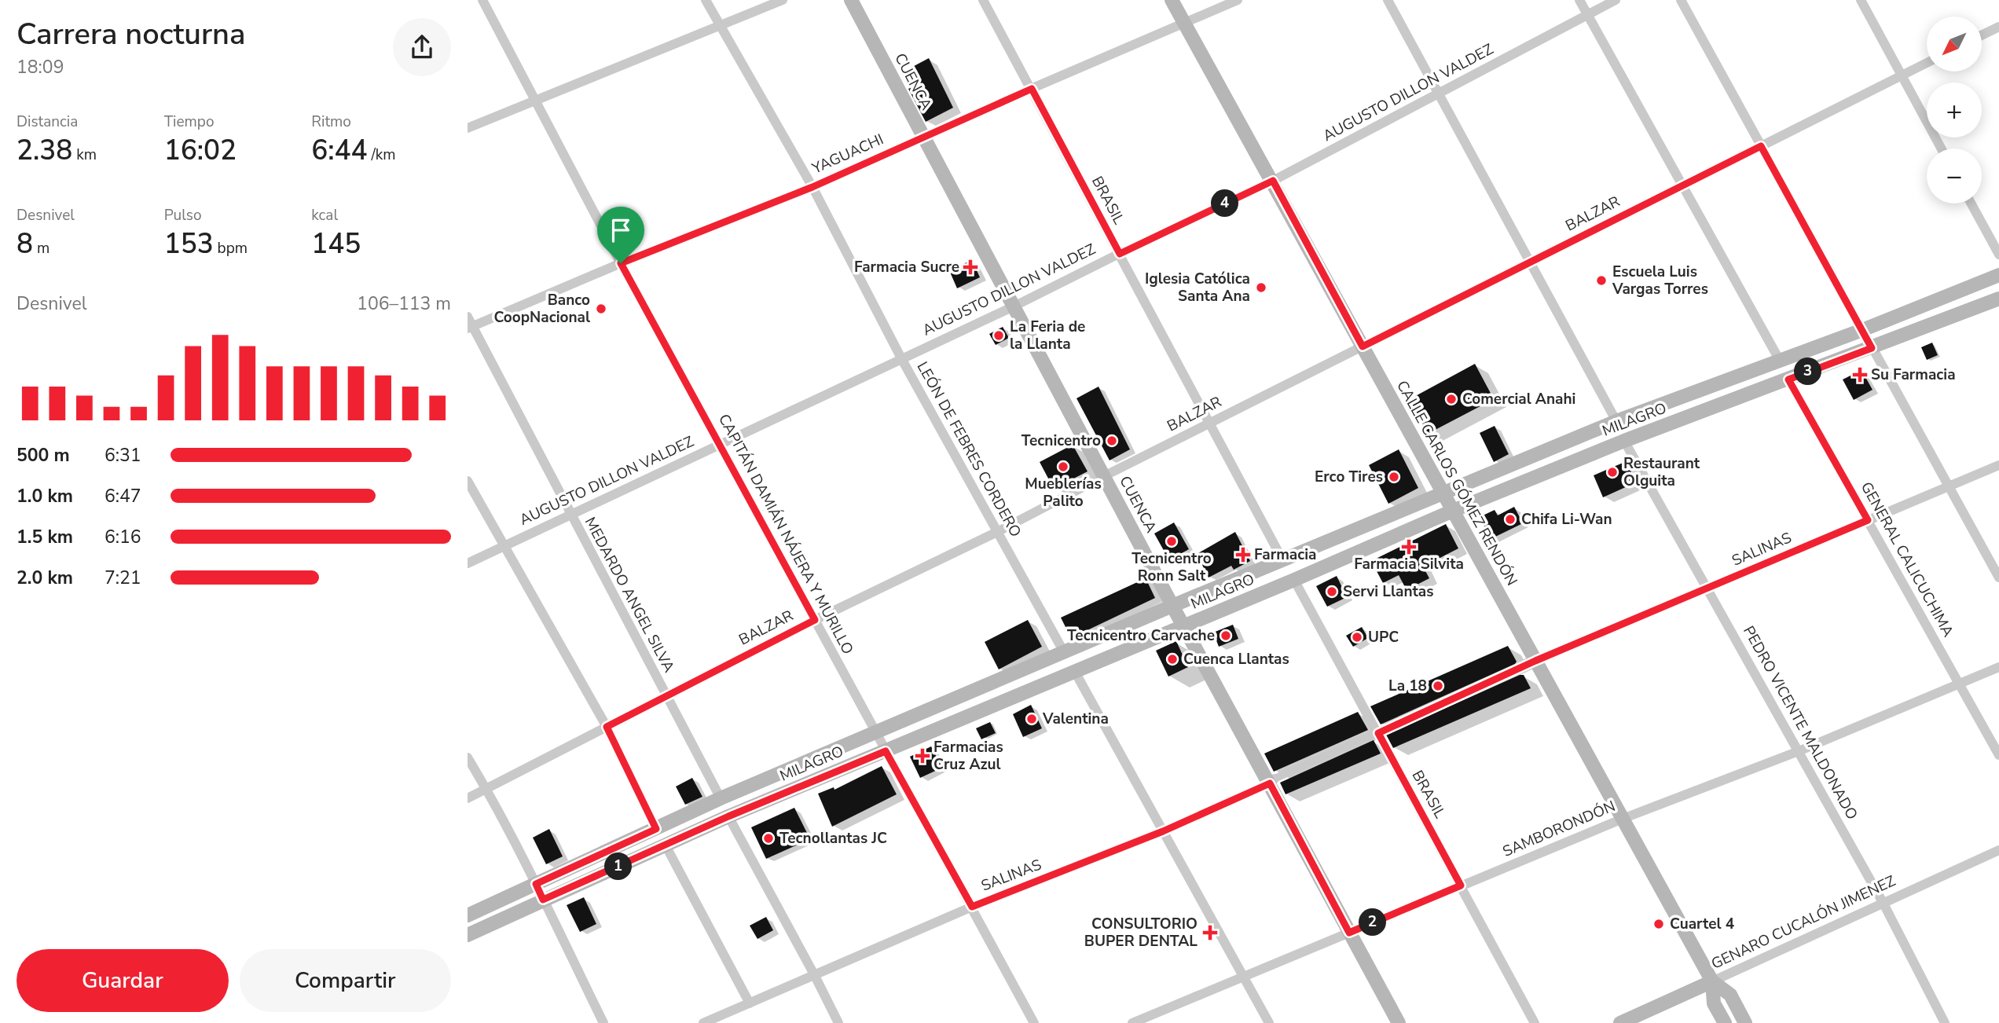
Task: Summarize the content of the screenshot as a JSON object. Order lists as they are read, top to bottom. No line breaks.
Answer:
{"streets":{"main road":["CUENCA","MILAGRO","CALLE CARLOS GÓMEZ RENDÓN","GENARO CUCALÓN JIMENEZ"],"street":["AUGUSTO DILLON VALDEZ","YAGUACHI","BRASIL","BALZAR","LEÓN DE FEBRES CORDERO","CAPITÁN DAMIÁN NÁJERA Y MURILLO","SALINAS","GENERAL CALICUCHIMA","MEDARDO ANGEL SILVA","PEDRO VICENTE MALDONADO","SAMBORONDÓN"]},"crossings":[["CUENCA","AUGUSTO DILLON VALDEZ"],["CUENCA","YAGUACHI"],["CUENCA","BALZAR"],["CUENCA","MILAGRO"],["CUENCA","SALINAS"],["CUENCA","SAMBORONDÓN"],["AUGUSTO DILLON VALDEZ","BRASIL"],["AUGUSTO DILLON VALDEZ","LEÓN DE FEBRES CORDERO"],["AUGUSTO DILLON VALDEZ","CALLE CARLOS GÓMEZ RENDÓN"],["AUGUSTO DILLON VALDEZ","CAPITÁN DAMIÁN NÁJERA Y MURILLO"],["AUGUSTO DILLON VALDEZ","MEDARDO ANGEL SILVA"],["YAGUACHI","BRASIL"],["YAGUACHI","LEÓN DE FEBRES CORDERO"],["YAGUACHI","CALLE CARLOS GÓMEZ RENDÓN"],["YAGUACHI","CAPITÁN DAMIÁN NÁJERA Y MURILLO"],["YAGUACHI","MEDARDO ANGEL SILVA"],["BRASIL","BALZAR"],["BRASIL","MILAGRO"],["BRASIL","SALINAS"],["BRASIL","SAMBORONDÓN"],["BALZAR","LEÓN DE FEBRES CORDERO"],["BALZAR","CALLE CARLOS GÓMEZ RENDÓN"],["BALZAR","CAPITÁN DAMIÁN NÁJERA Y MURILLO"],["BALZAR","MEDARDO ANGEL SILVA"],["MILAGRO","LEÓN DE FEBRES CORDERO"],["MILAGRO","CALLE CARLOS GÓMEZ RENDÓN"],["MILAGRO","CAPITÁN DAMIÁN NÁJERA Y MURILLO"],["MILAGRO","GENERAL CALICUCHIMA"],["MILAGRO","MEDARDO ANGEL SILVA"],["MILAGRO","PEDRO VICENTE MALDONADO"],["CALLE CARLOS GÓMEZ RENDÓN","SALINAS"],["CALLE CARLOS GÓMEZ RENDÓN","SAMBORONDÓN"],["CALLE CARLOS GÓMEZ RENDÓN","GENARO CUCALÓN JIMENEZ"],["CAPITÁN DAMIÁN NÁJERA Y MURILLO","SALINAS"],["SALINAS","GENERAL CALICUCHIMA"],["SALINAS","PEDRO VICENTE MALDONADO"],["GENERAL CALICUCHIMA","SAMBORONDÓN"],["PEDRO VICENTE MALDONADO","SAMBORONDÓN"],["PEDRO VICENTE MALDONADO","GENARO CUCALÓN JIMENEZ"]],"places":{"health":["Farmacia Sucre","Su Farmacia","Farmacia Silvita","Farmacia","Farmacias Cruz Azul","CONSULTORIO BUPER DENTAL"],"other":["Escuela Luis Vargas Torres","Iglesia Católica Santa Ana","Banco CoopNacional","La Feria de la Llanta","Comercial Anahi","Tecnicentro","Mueblerías Palito","Restaurant Olguita","Erco Tires","Chifa Li-Wan","Tecnicentro Ronn Salt","Servi Llantas","Tecnicentro Carvache","UPC","Cuenca Llantas","La 18","Valentina","Tecnollantas JC","Cuartel 4"]},"north":"bottom left","page":{"heading":["Carrera nocturna","18:09"],"map_buttons":["+","−"],"stats":[["Distancia","2.38 km"],["Tiempo","16:02"],["Ritmo","6:44 /km"],["Desnivel","8 m"],["Pulso","153 bpm"],["kcal","145"]],"pins":["4","3","1","2"],"chart":["Desnivel","106–113 m"],"list":[{"name":"500 m","note":"6:31"},{"name":"1.0 km","note":"6:47"},{"name":"1.5 km","note":"6:16"},{"name":"2.0 km","note":"7:21"}],"buttons":["Guardar","Compartir"]}}
